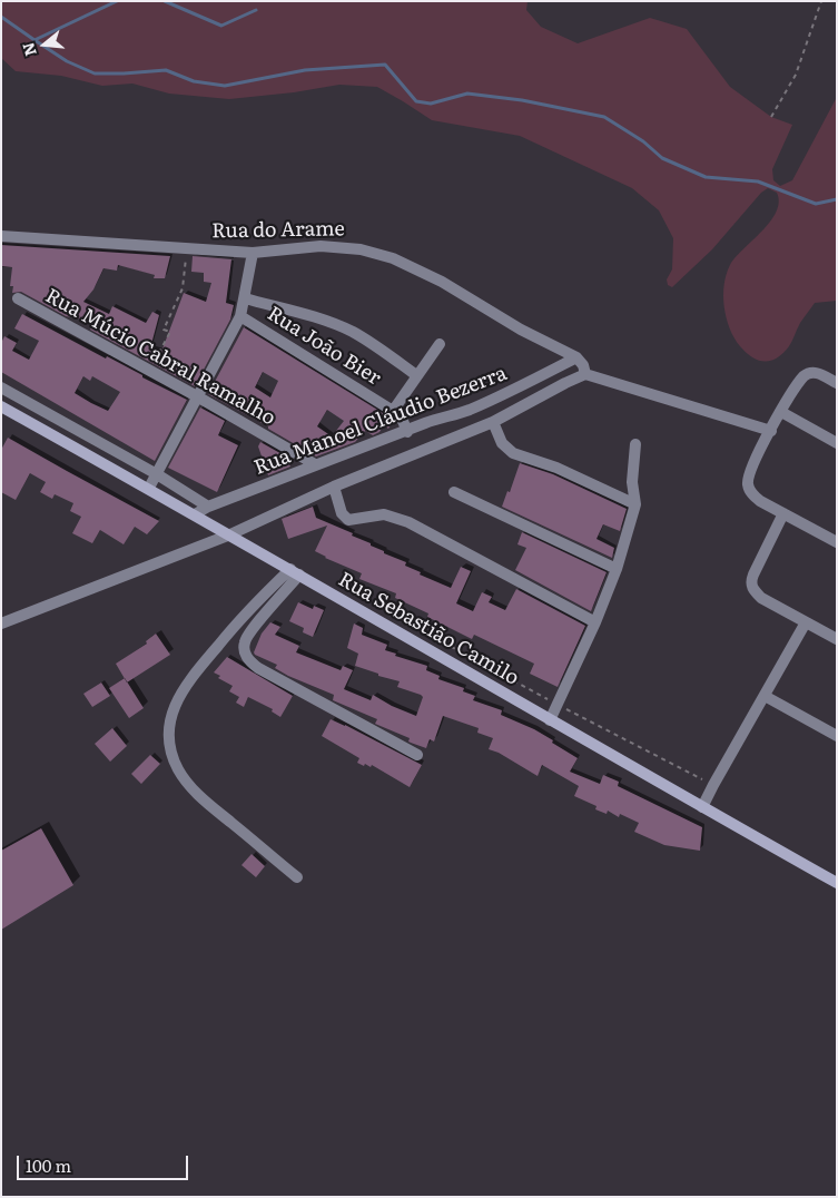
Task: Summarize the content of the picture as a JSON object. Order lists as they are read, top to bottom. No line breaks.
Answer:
{"streets":{"main road":["Rua Sebastião Camilo"],"street":["Rua do Arame","Rua João Bier","Rua Múcio Cabral Ramalho","Rua Manoel Cláudio Bezerra"]},"crossings":[["Rua do Arame","Rua Manoel Cláudio Bezerra"],["Rua João Bier","Rua Manoel Cláudio Bezerra"],["Rua Múcio Cabral Ramalho","Rua Manoel Cláudio Bezerra"],["Rua Manoel Cláudio Bezerra","Rua Sebastião Camilo"]],"scale_bar":"100 m","north":"left"}
